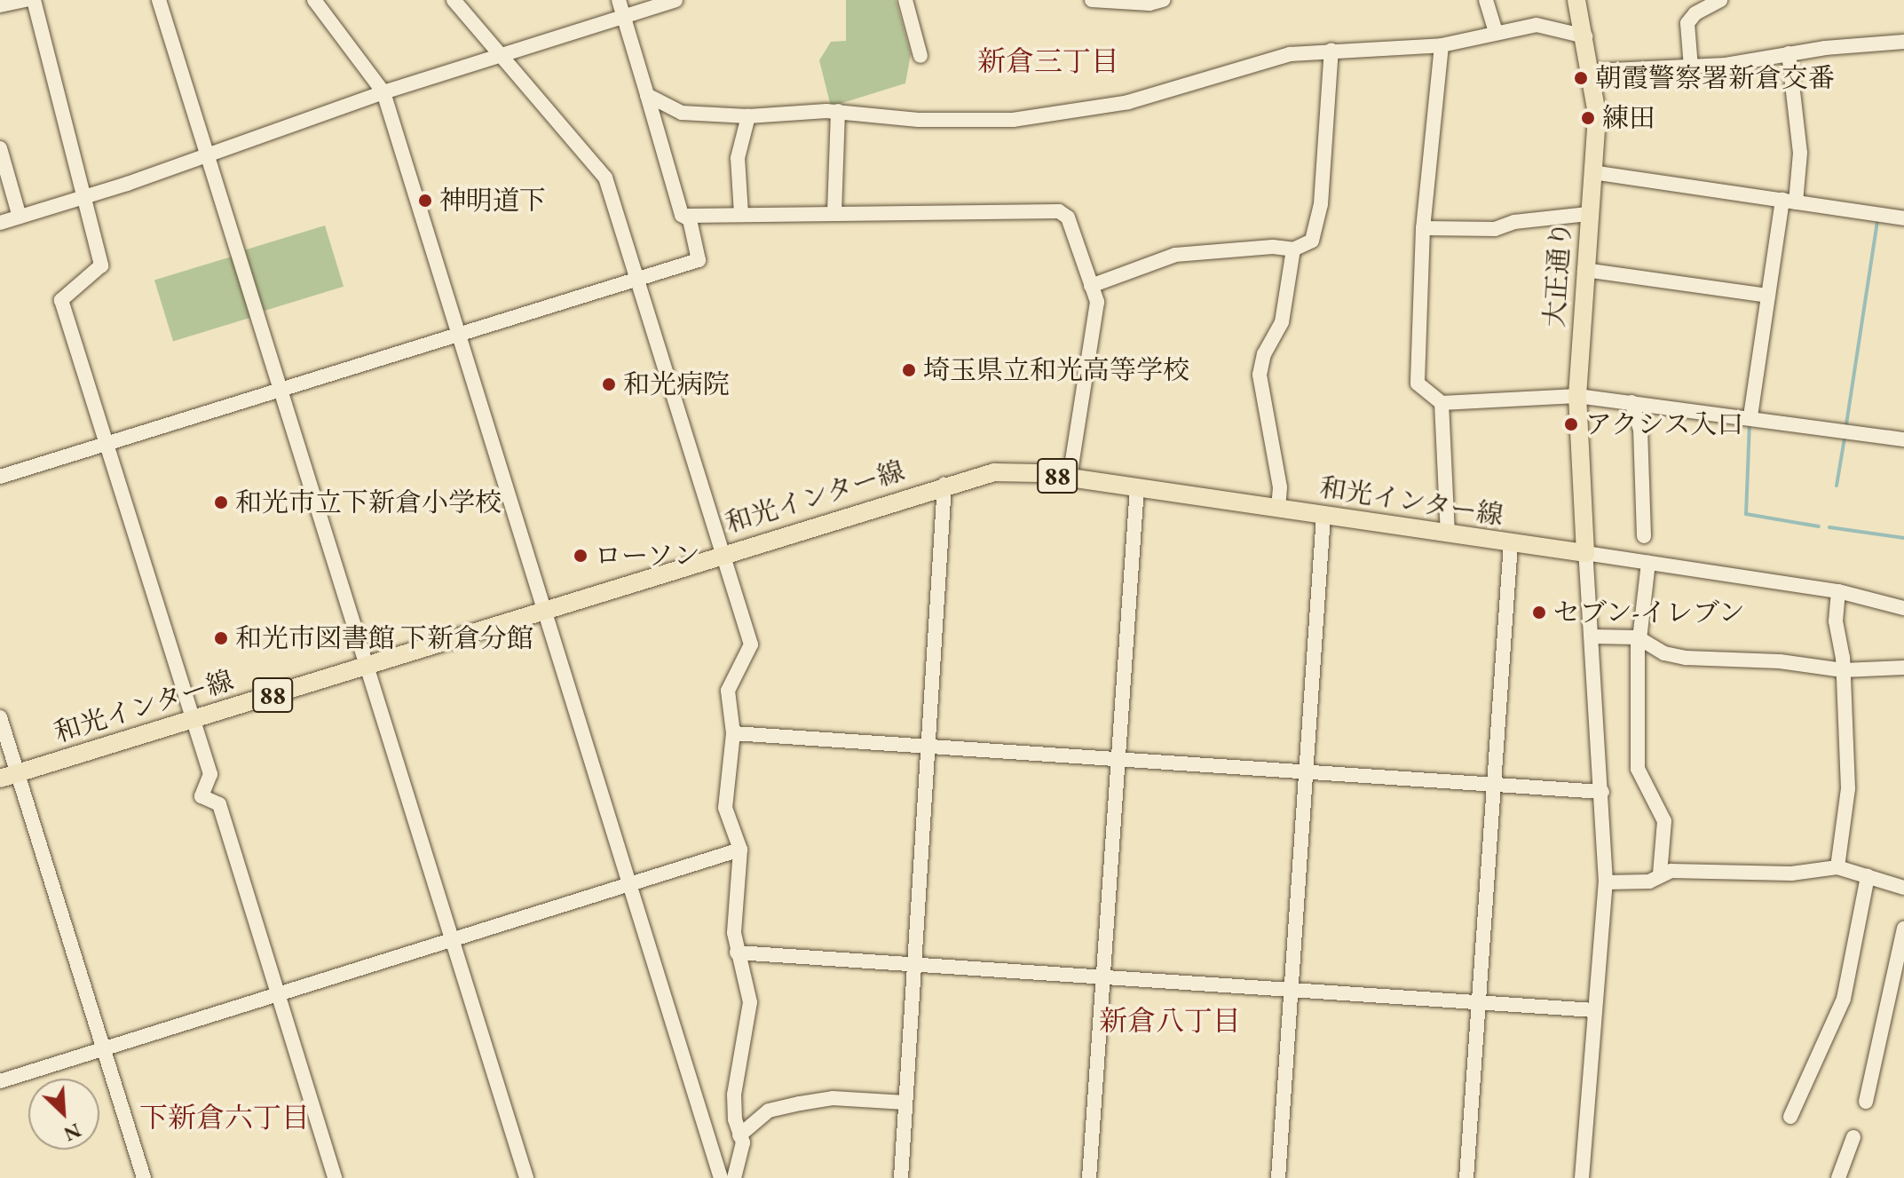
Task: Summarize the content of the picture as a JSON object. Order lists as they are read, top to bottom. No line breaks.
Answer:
{"streets":{"main road":["大正通り","88","和光インター線"]},"crossings":[["大正通り","和光インター線"]],"districts":["新倉三丁目","新倉八丁目","下新倉六丁目"],"places":["朝霞警察署新倉交番","練田","神明道下","埼玉県立和光高等学校","和光病院","アクシス入口","和光市立下新倉小学校","ローソン","セブン-イレブン","和光市図書館 下新倉分館"],"north":"bottom right"}
